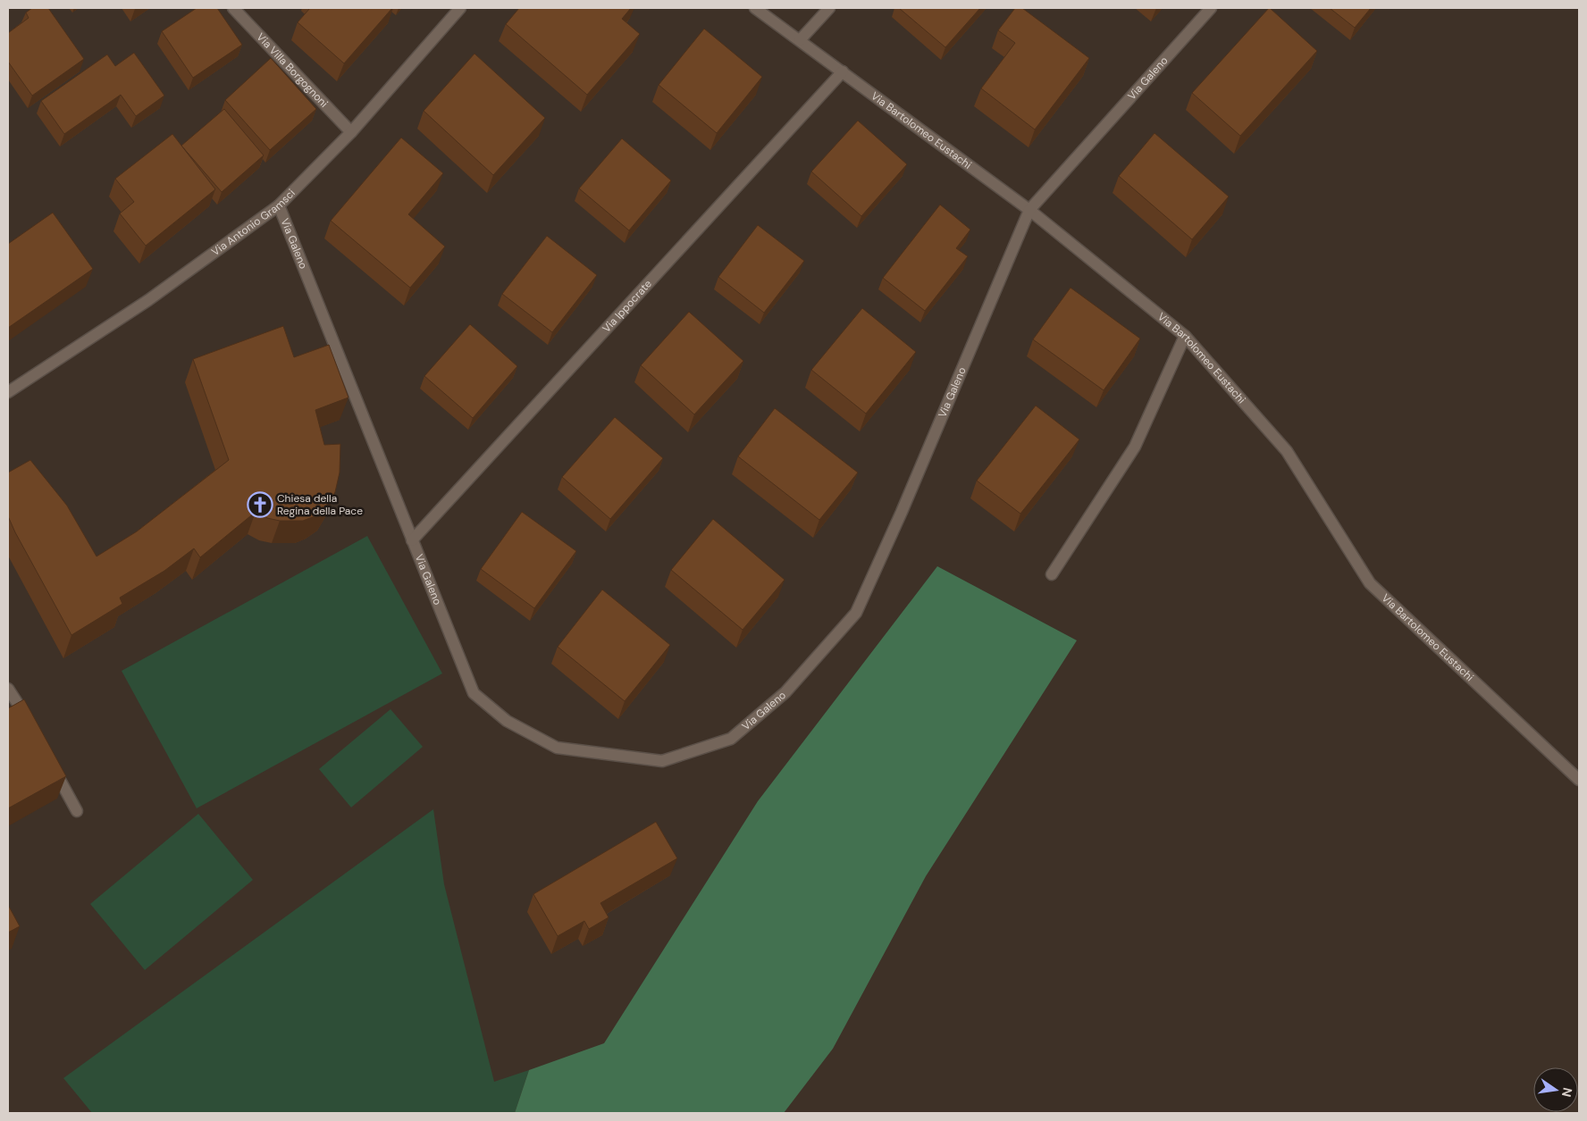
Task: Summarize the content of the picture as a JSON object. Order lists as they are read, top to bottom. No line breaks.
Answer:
{"streets":{"street":["Via Villa Borgognoni","Via Galeno","Via Bartolomeo Eustachi","Via Antonio Gramsci","Via Ippocrate"]},"crossings":[["Via Villa Borgognoni","Via Antonio Gramsci"],["Via Galeno","Via Bartolomeo Eustachi"],["Via Galeno","Via Antonio Gramsci"],["Via Galeno","Via Ippocrate"],["Via Bartolomeo Eustachi","Via Ippocrate"]],"places":{"church":["Chiesa della Regina della Pace"]},"north":"right"}
